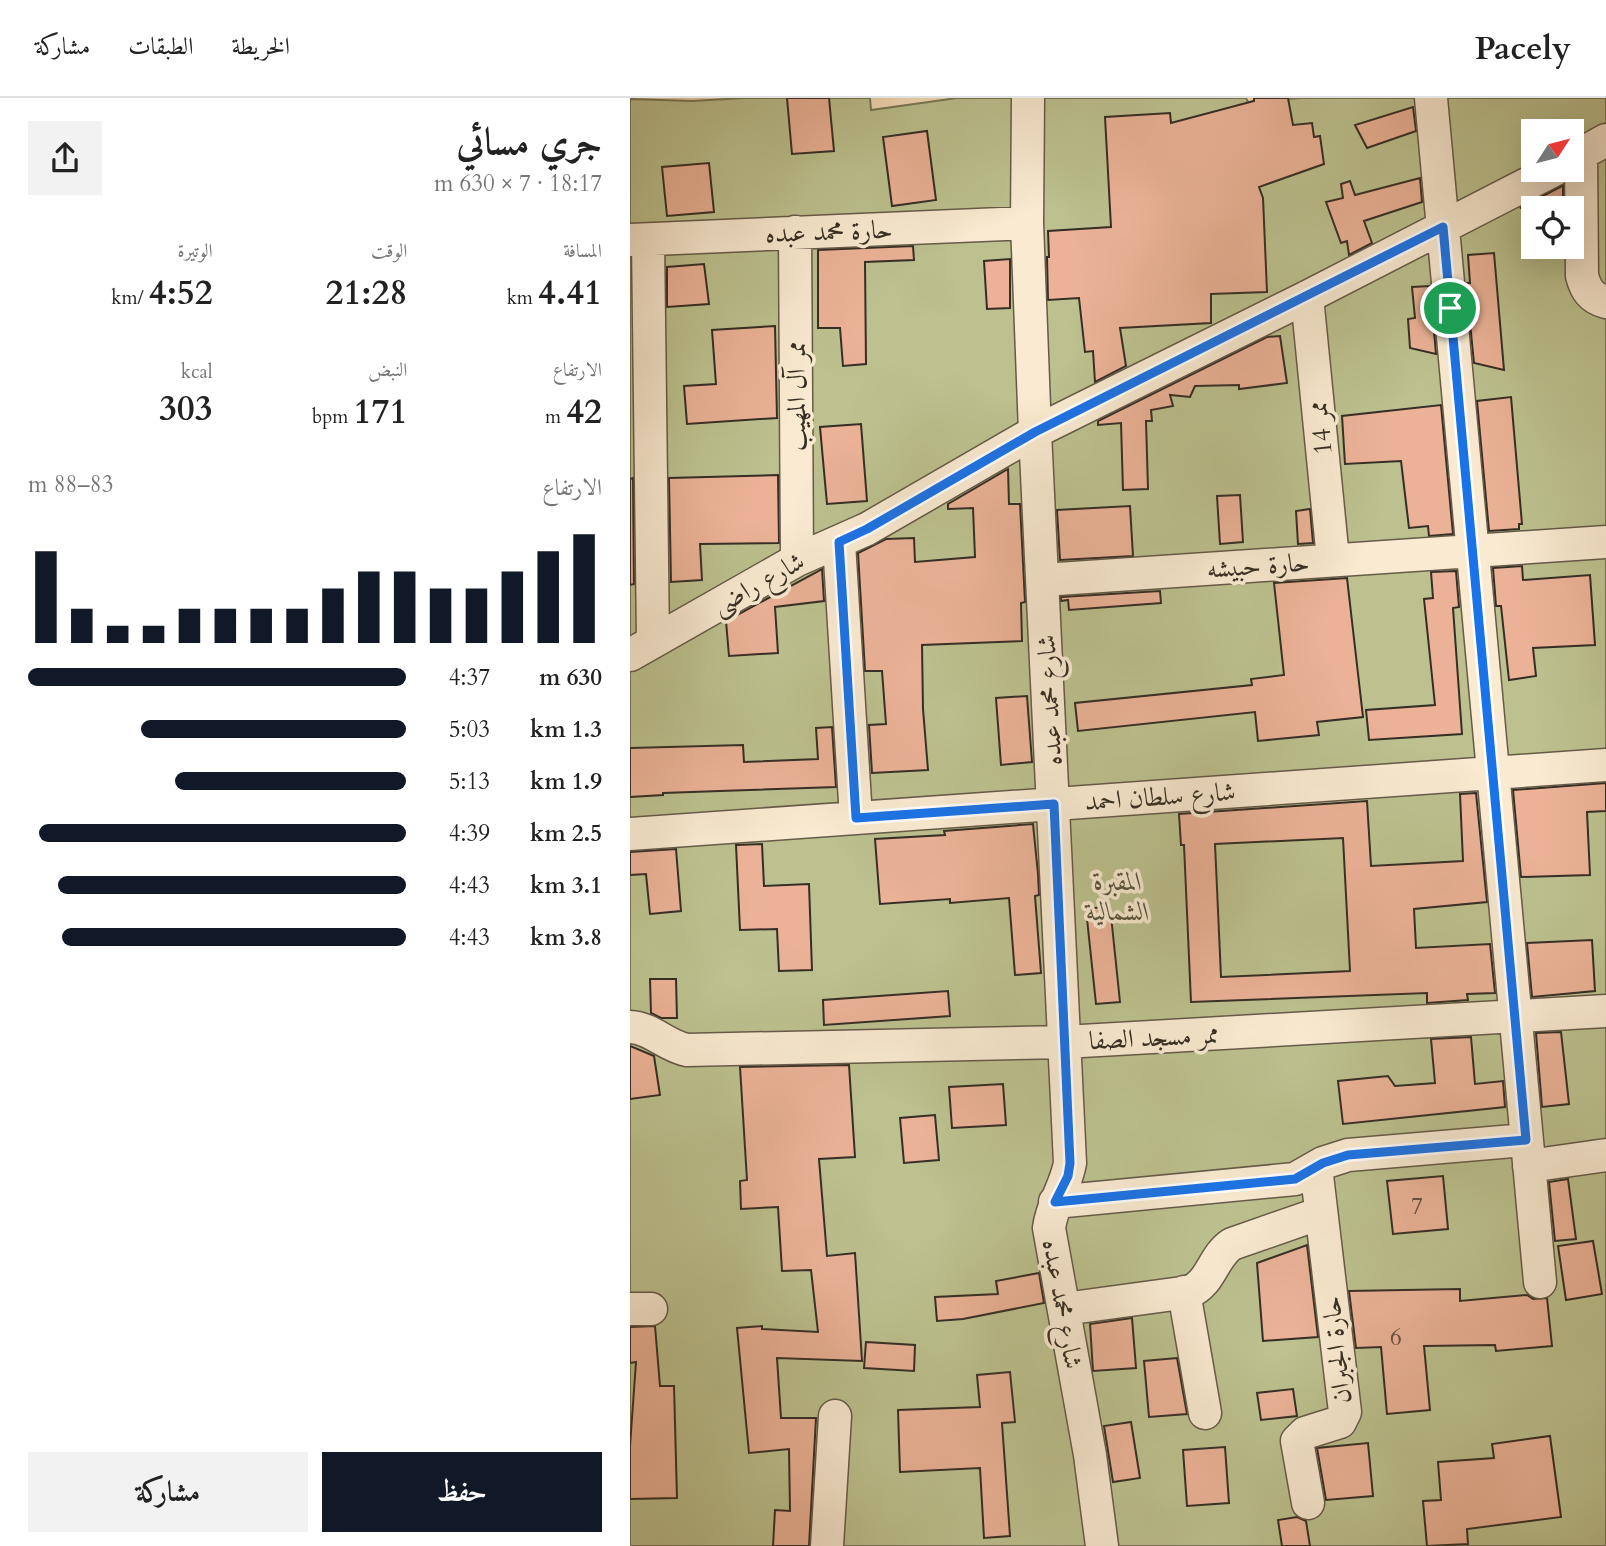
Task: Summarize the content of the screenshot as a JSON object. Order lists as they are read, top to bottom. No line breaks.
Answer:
{"streets":{"street":["حارة محمد عبده","ممر آل المهيب","ممر 14","حارة حبيشه","شارع راضى","شارع محمد عبده","شارع سلطان احمد","ممر مسجد الصفا","حارة الجبران"]},"crossings":[["حارة محمد عبده","ممر آل المهيب"],["حارة محمد عبده","شارع محمد عبده"],["ممر آل المهيب","شارع راضى"],["ممر 14","حارة حبيشه"],["ممر 14","شارع راضى"],["حارة حبيشه","شارع محمد عبده"],["شارع راضى","شارع محمد عبده"],["شارع محمد عبده","شارع سلطان احمد"],["شارع محمد عبده","ممر مسجد الصفا"]],"parks":["المقبرة الشمالية"],"house_numbers":["7","6"],"north":"top right","page":{"header":"Pacely","nav":["الخريطة","الطبقات","مشاركة"],"heading":["جري مسائي","18:17 · 7 × 630 m"],"stats":[["المسافة","4.41 km"],["الوقت","21:28"],["الوتيرة","4:52 /km"],["الارتفاع","42 m"],["النبض","171 bpm"],["kcal","303"]],"chart":["الارتفاع","83–88 m"],"list":[{"name":"630 m","note":"4:37"},{"name":"1.3 km","note":"5:03"},{"name":"1.9 km","note":"5:13"},{"name":"2.5 km","note":"4:39"},{"name":"3.1 km","note":"4:43"},{"name":"3.8 km","note":"4:43"}],"buttons":["حفظ","مشاركة"]}}
